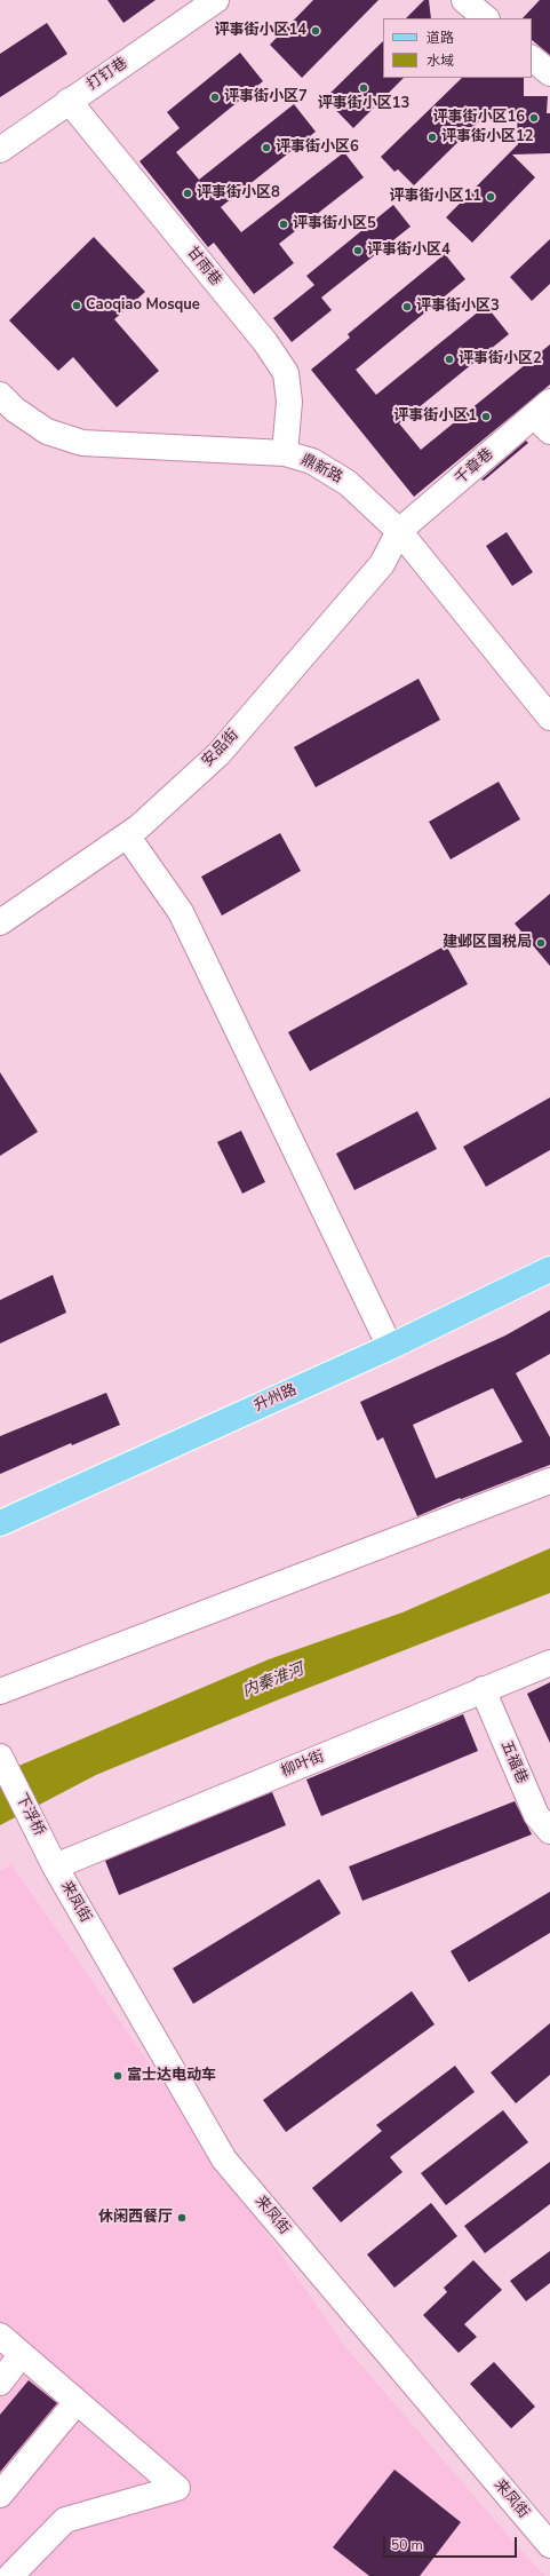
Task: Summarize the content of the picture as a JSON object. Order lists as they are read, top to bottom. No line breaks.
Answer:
{"streets":{"main road":["升州路"],"street":["打钉巷","甘雨巷","千章巷","鼎新路","安品街","五福巷","柳叶街","下浮桥","来凤街"]},"crossings":[["打钉巷","甘雨巷"],["甘雨巷","鼎新路"],["千章巷","鼎新路"],["千章巷","安品街"],["鼎新路","安品街"],["五福巷","柳叶街"],["柳叶街","下浮桥"],["柳叶街","来凤街"],["下浮桥","来凤街"]],"water":["内秦淮河"],"places":["评事街小区14","评事街小区13","评事街小区7","评事街小区16","评事街小区12","评事街小区6","评事街小区8","评事街小区11","评事街小区5","评事街小区4","Caoqiao Mosque","评事街小区3","评事街小区2","评事街小区1","建邺区国税局","富士达电动车","休闲西餐厅"],"legend":["道路","水域"],"scale_bar":"50 m"}
